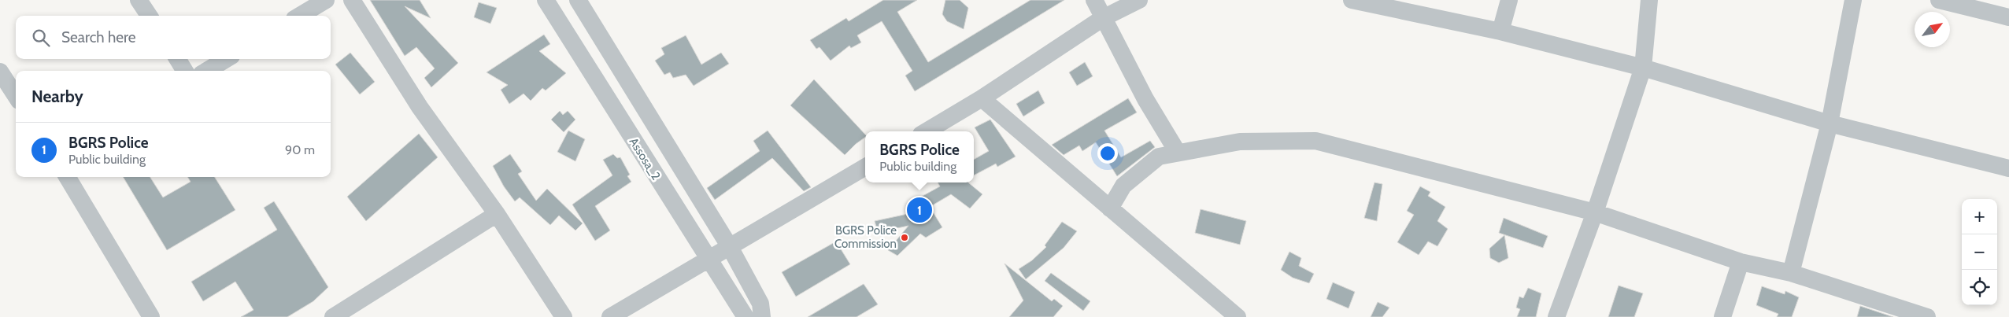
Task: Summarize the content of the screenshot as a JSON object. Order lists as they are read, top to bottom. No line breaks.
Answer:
{"streets":{"street":["Assosa_2"]},"places":["BGRS Police Commission"],"north":"top right","page":{"search":"Search here","heading":"Nearby","list":[{"mark":"1","name":"BGRS Police","note":"Public building","value":"90 m"}],"popup":["BGRS Police","Public building"],"pins":"1","map_buttons":["+","−"]}}
